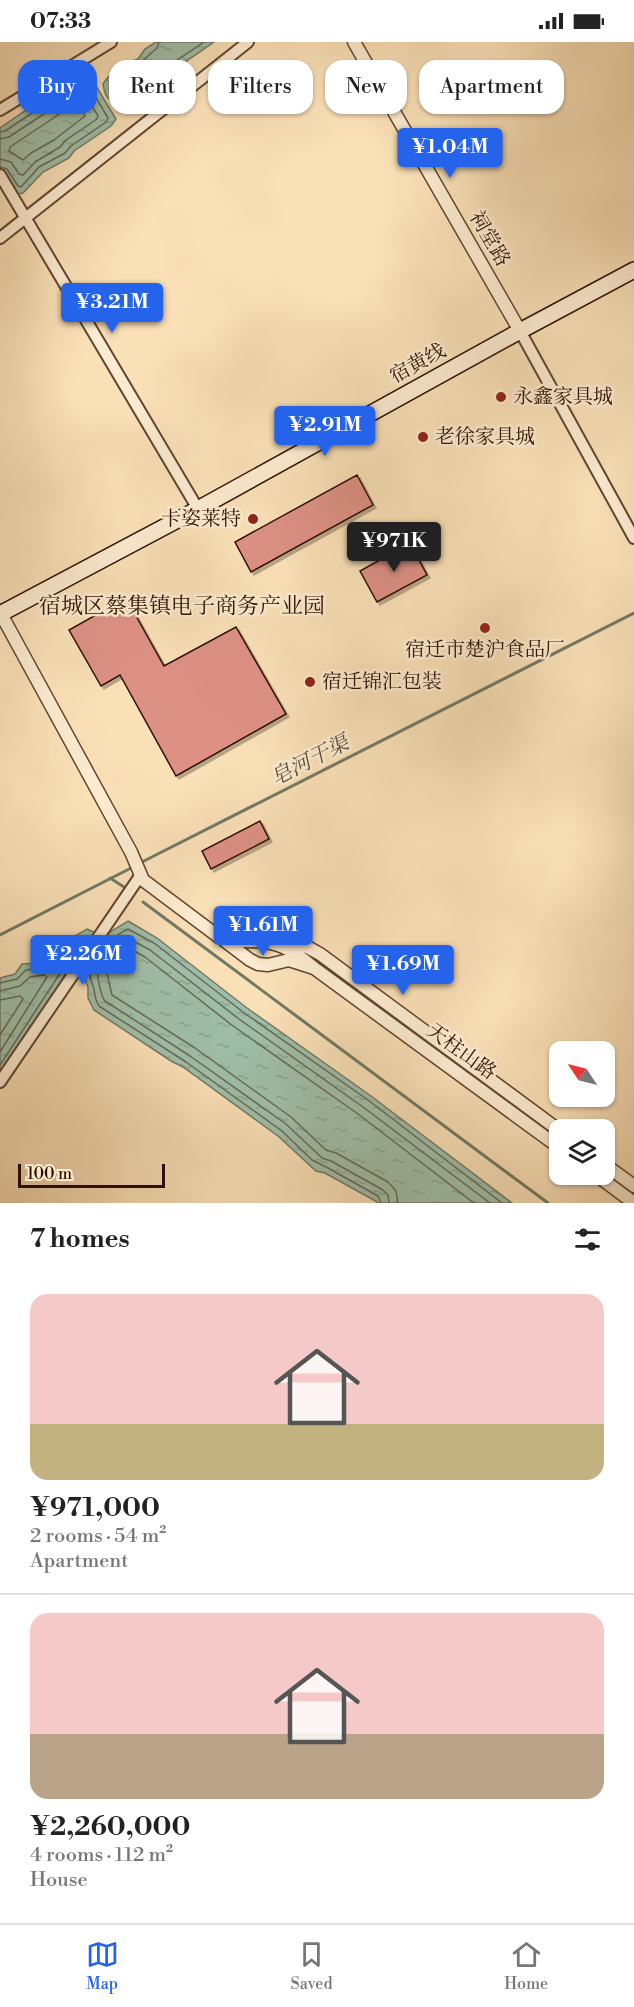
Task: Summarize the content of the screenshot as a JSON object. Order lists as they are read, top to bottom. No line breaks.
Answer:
{"streets":{"main road":["宿黄线"],"street":["祠堂路","天柱山路"]},"crossings":[["祠堂路","宿黄线"]],"districts":["宿城区蔡集镇电子商务产业园"],"water":["皂河干渠"],"places":["永鑫家具城","老徐家具城","卡姿莱特","宿迁市楚沪食品厂","宿迁锦汇包装"],"scale_bar":"100 m","north":"top left","page":{"status":"07:33","chip":["Buy","Rent","Filters","New","Apartment"],"price":["¥1.04M","¥3.21M","¥2.91M","¥971K","¥1.61M","¥2.26M","¥1.69M"],"scale":"100 m","heading":"7 homes","list":[{"name":"¥971,000","note":"2 rooms · 54 m² · Apartment"},{"name":"¥2,260,000","note":"4 rooms · 112 m² · House"}],"tabs":["Map","Saved","Home"]}}
